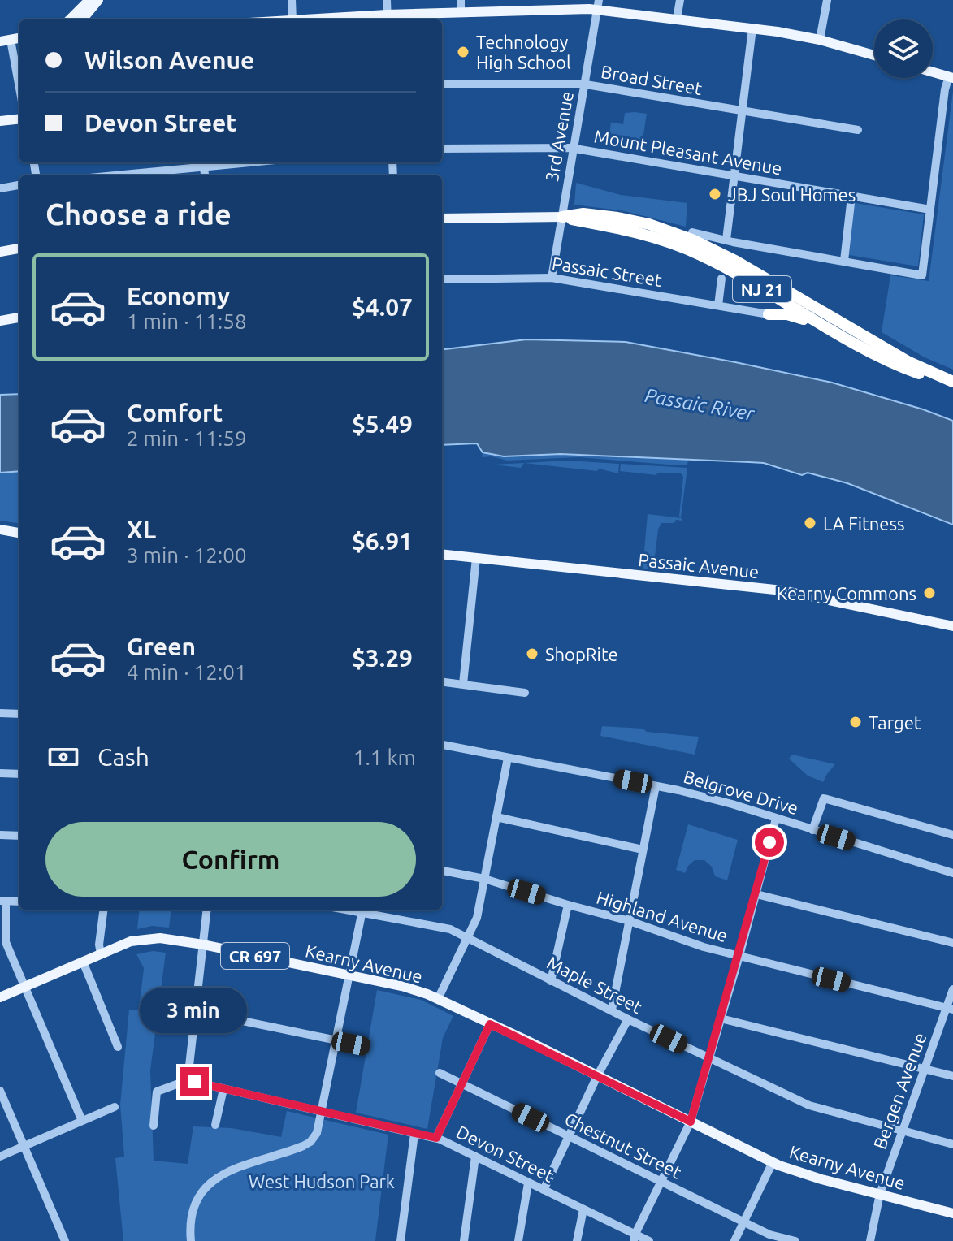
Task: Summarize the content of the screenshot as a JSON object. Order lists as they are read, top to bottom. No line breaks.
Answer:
{"streets":{"highway":["NJ 21"],"main road":["Passaic Avenue","CR 697","Kearny Avenue"],"street":["Broad Street","3rd Avenue","Mount Pleasant Avenue","Passaic Street","Belgrove Drive","Highland Avenue","Maple Street","Bergen Avenue","Chestnut Street","Devon Street"]},"crossings":[["Broad Street","3rd Avenue"],["3rd Avenue","Mount Pleasant Avenue"],["3rd Avenue","Passaic Street"],["3rd Avenue","NJ 21"],["Highland Avenue","Bergen Avenue"],["CR 697","Kearny Avenue"],["Kearny Avenue","Bergen Avenue"],["Maple Street","Bergen Avenue"]],"water":["Passaic River"],"parks":["West Hudson Park"],"places":["Technology High School","JBJ Soul Homes","LA Fitness","Kearny Commons","ShopRite","Target"],"page":{"banner":["Wilson Avenue","Devon Street"],"heading":"Choose a ride","list":[{"name":"Economy","note":"1 min · 11:58","value":"$4.07"},{"name":"Comfort","note":"2 min · 11:59","value":"$5.49"},{"name":"XL","note":"3 min · 12:00","value":"$6.91"},{"name":"Green","note":"4 min · 12:01","value":"$3.29"}],"pay":["Cash","1.1 km"],"buttons":"Confirm","bubble":"3 min"}}
